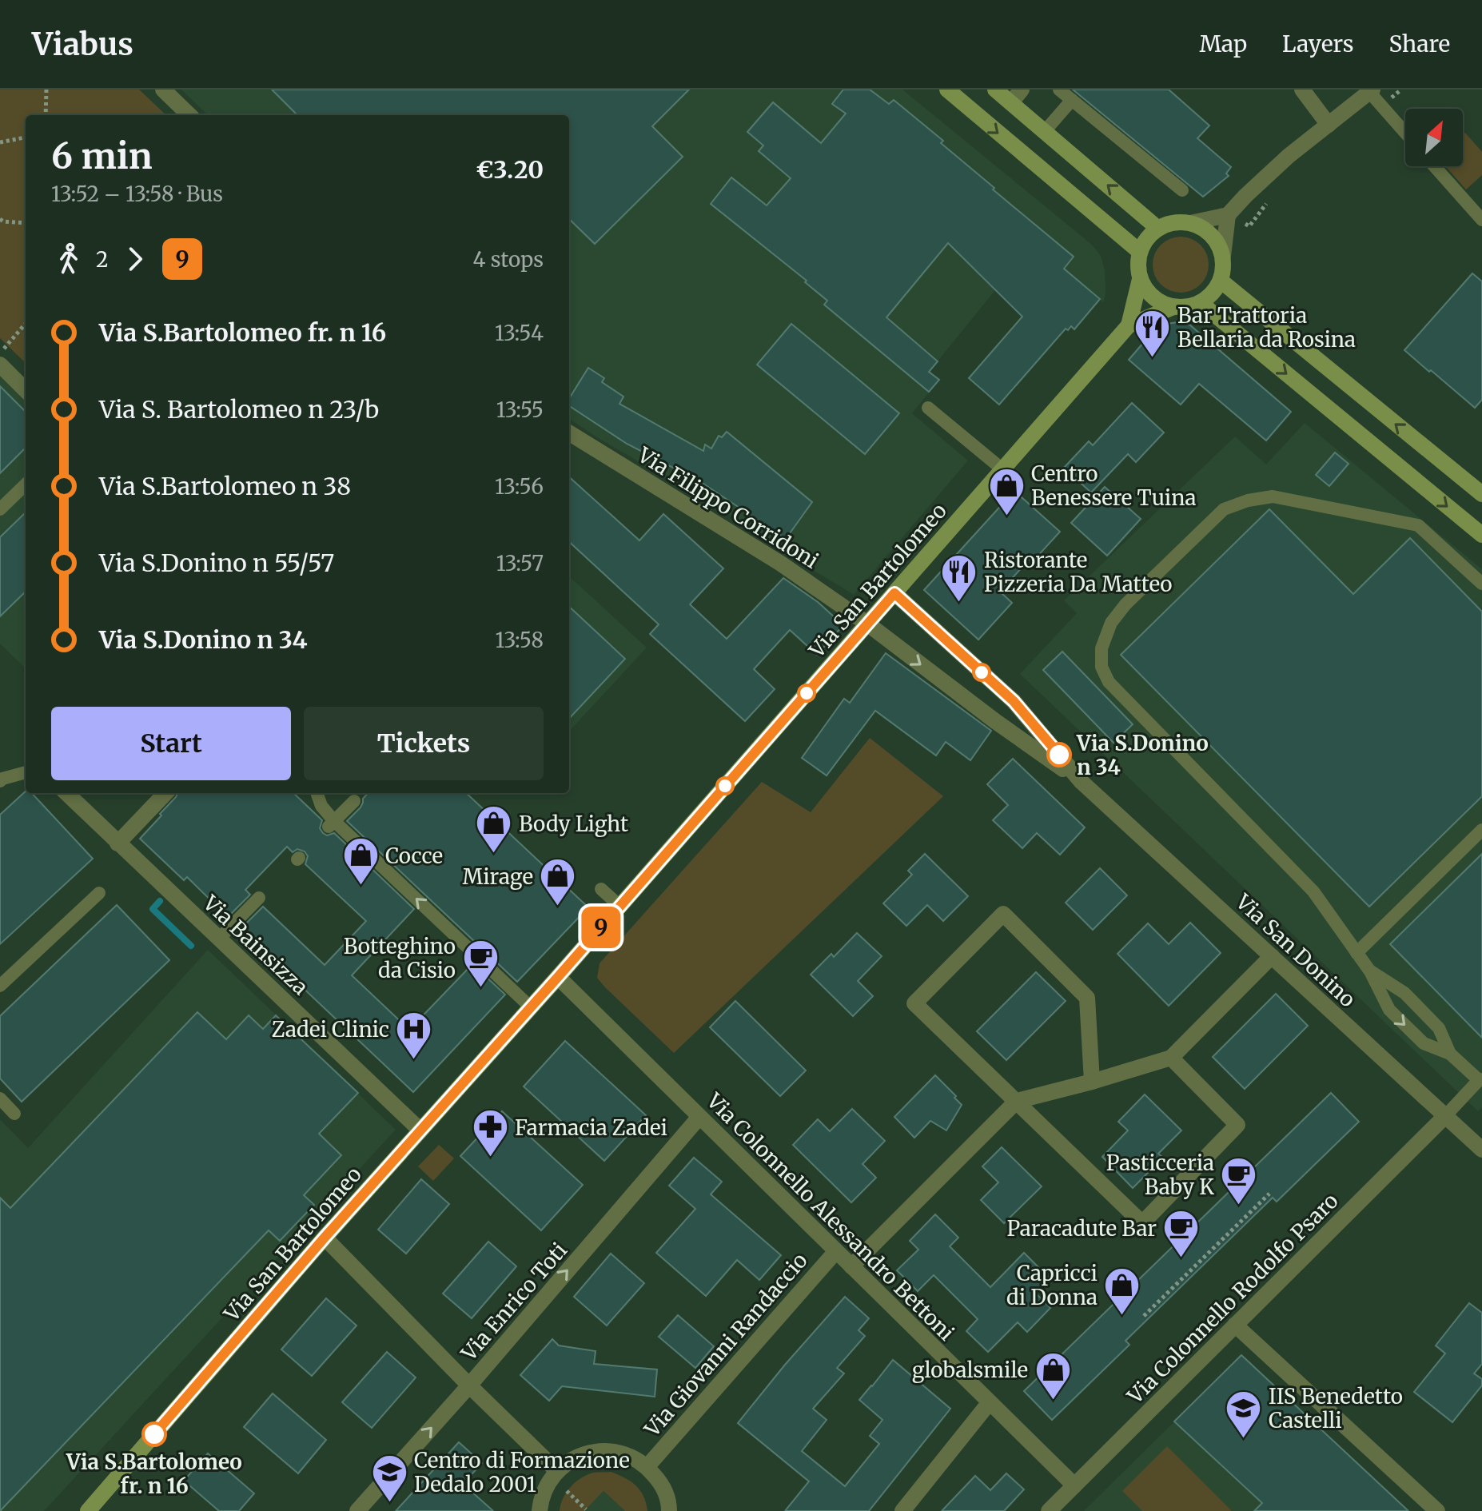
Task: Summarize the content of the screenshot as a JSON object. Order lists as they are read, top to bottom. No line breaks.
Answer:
{"streets":{"street":["Via Filippo Corridoni","Via San Bartolomeo","Via Bainsizza","Via San Donino","Via Colonnello Alessandro Bettoni","Via Colonnello Rodolfo Psaro","Via Enrico Toti","Via Giovanni Randaccio"]},"crossings":[["Via Filippo Corridoni","Via San Bartolomeo"],["Via Filippo Corridoni","Via San Donino"],["Via San Bartolomeo","Via Bainsizza"],["Via San Bartolomeo","Via San Donino"],["Via San Bartolomeo","Via Colonnello Alessandro Bettoni"],["Via San Donino","Via Colonnello Rodolfo Psaro"],["Via Colonnello Alessandro Bettoni","Via Colonnello Rodolfo Psaro"],["Via Colonnello Alessandro Bettoni","Via Enrico Toti"],["Via Colonnello Alessandro Bettoni","Via Giovanni Randaccio"]],"one_way":["Via Enrico Toti"],"places":{"restaurant":["Bar Trattoria Bellaria da Rosina","Ristorante Pizzeria Da Matteo"],"shop":["Centro Benessere Tuina","Body Light","Cocce","Mirage","Capricci di Donna","globalsmile"],"other":["Via S.Donino n 34","Via S.Bartolomeo fr. n 16"],"cafe":["Botteghino da Cisio","Pasticceria Baby K","Paracadute Bar"],"hospital":["Zadei Clinic"],"pharmacy":["Farmacia Zadei"],"school or university":["IIS Benedetto Castelli","Centro di Formazione Dedalo 2001"]},"lines":["bus line 9"],"north":"top right","page":{"header":"Viabus","nav":["Map","Layers","Share"],"on_map":"9","heading":["6 min","13:52 – 13:58 · Bus","€3.20"],"legs":["2","9","4 stops"],"list":[{"name":"Via S.Bartolomeo fr. n 16","value":"13:54"},{"name":"Via S. Bartolomeo n 23/b","value":"13:55"},{"name":"Via S.Bartolomeo n 38","value":"13:56"},{"name":"Via S.Donino n 55/57","value":"13:57"},{"name":"Via S.Donino n 34","value":"13:58"}],"buttons":["Start","Tickets"]}}
